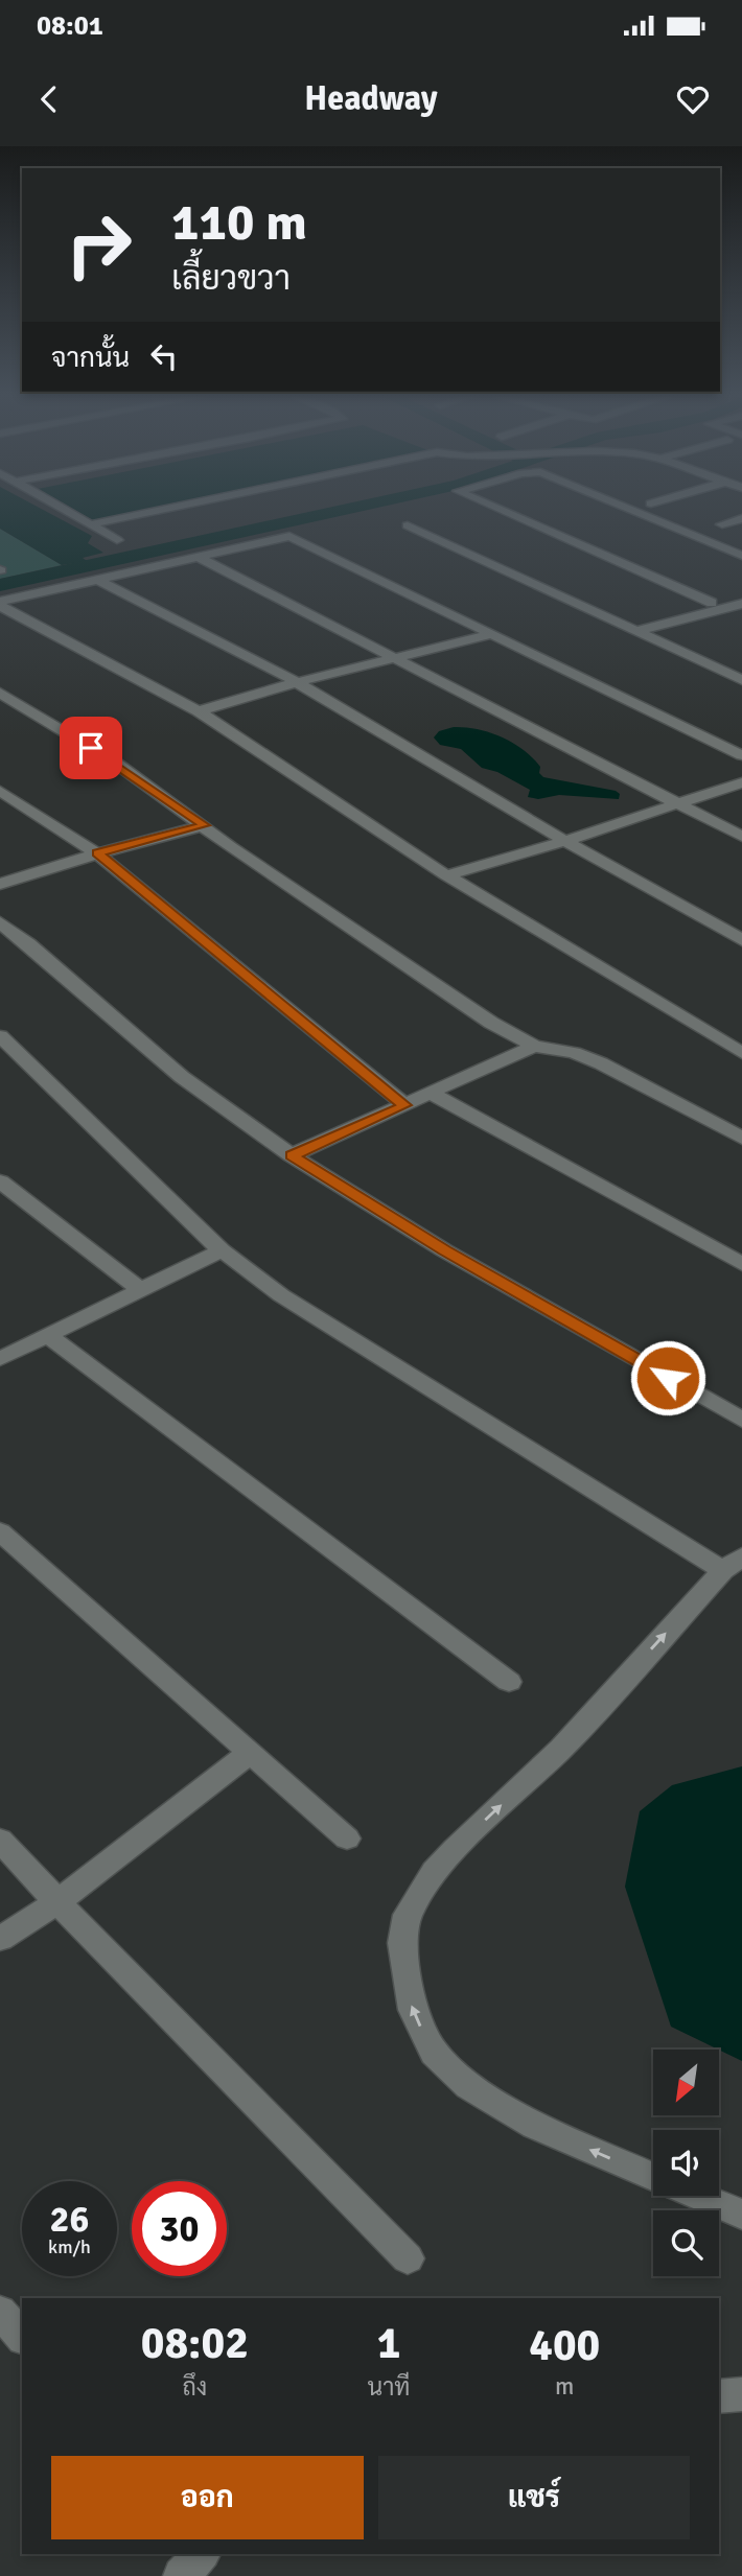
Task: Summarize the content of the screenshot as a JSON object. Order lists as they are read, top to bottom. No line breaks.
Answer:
{"north":"bottom left","page":{"status":"08:01","header":"Headway","turn":["110 m","เลี้ยวขวา"],"then":"จากนั้น","speed":"26 km/h","limit":"30","eta":["08:02","ถึง","1","นาที","400","m"],"buttons":["ออก","แชร์"]}}
